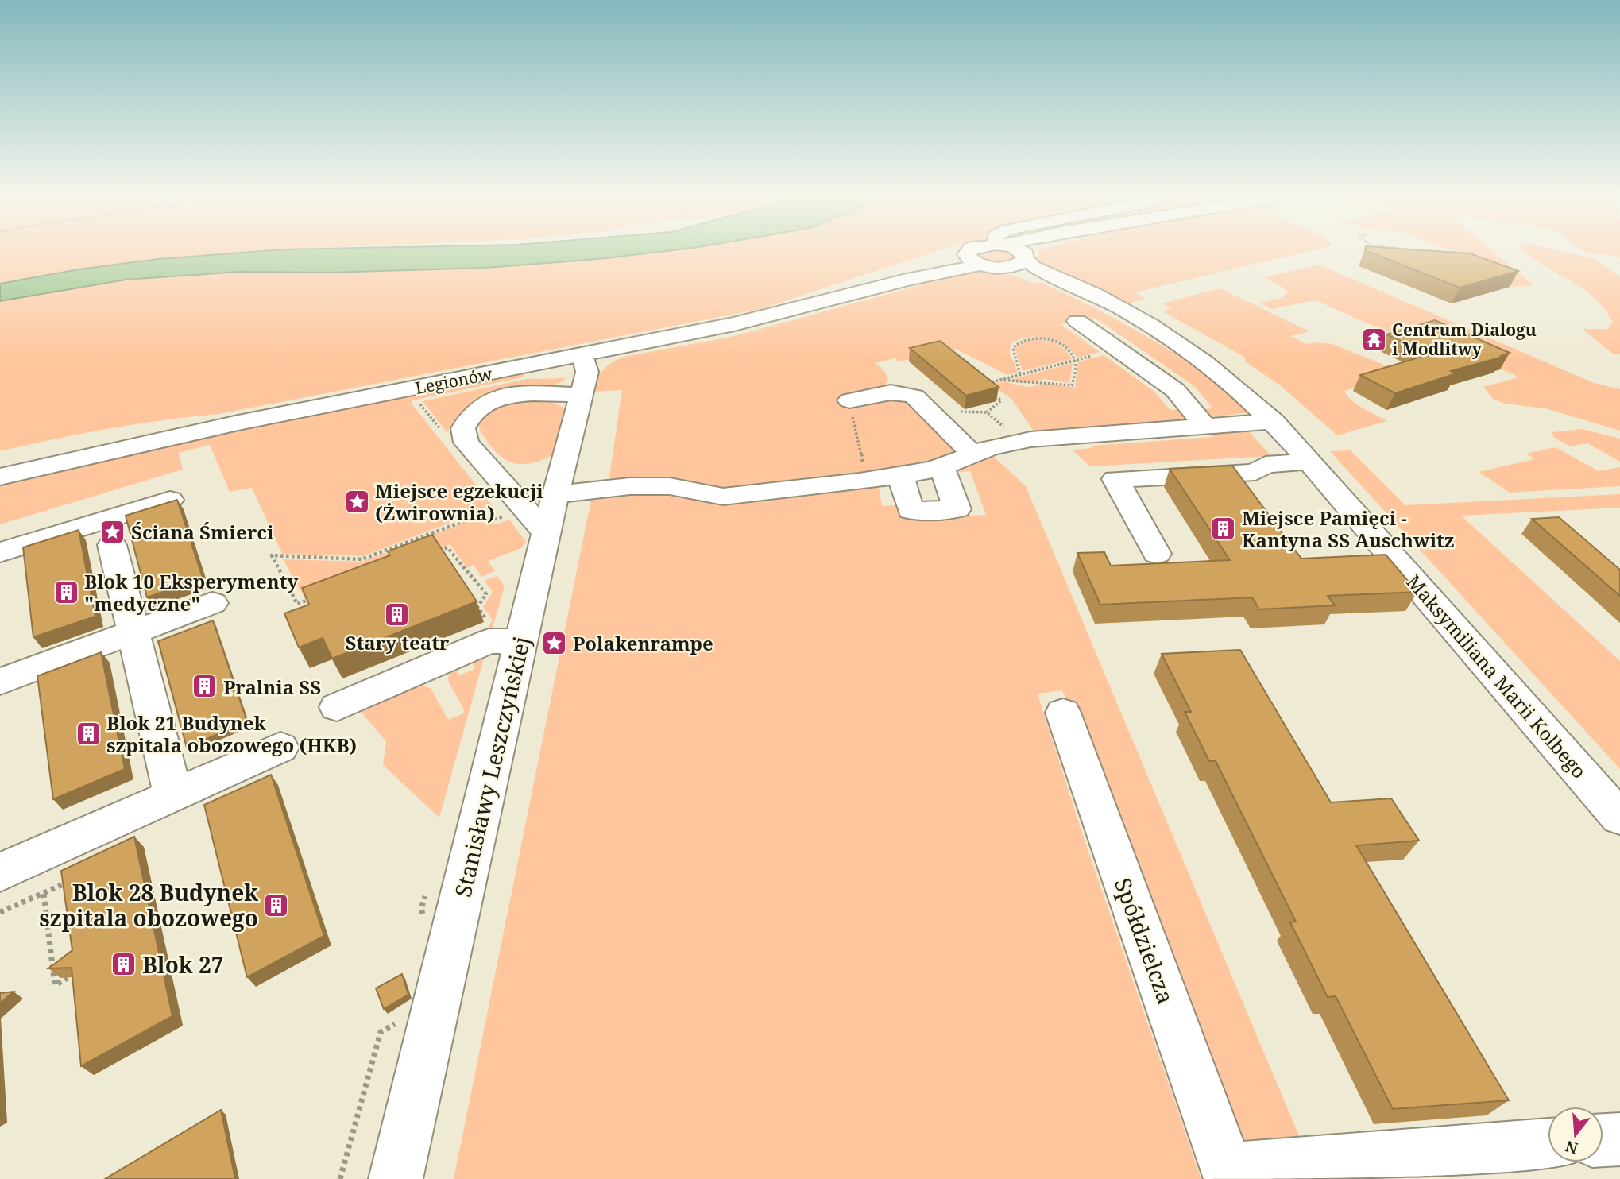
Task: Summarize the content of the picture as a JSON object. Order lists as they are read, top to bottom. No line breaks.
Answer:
{"streets":{"street":["Legionów","Maksymiliana Marii Kolbego","Stanisławy Leszczyńskiej","Spółdzielcza"]},"crossings":[["Legionów","Stanisławy Leszczyńskiej"]],"places":{"temple":["Centrum Dialogu i Modlitwy"],"place":["Miejsce egzekucji (Żwirownia)","Ściana Śmierci","Polakenrampe"],"building":["Miejsce Pamięci - Kantyna SS Auschwitz","Blok 10 Eksperymenty \"medyczne\"","Stary teatr","Pralnia SS","Blok 21 Budynek szpitala obozowego (HKB)","Blok 28 Budynek szpitala obozowego","Blok 27"]},"north":"bottom"}
